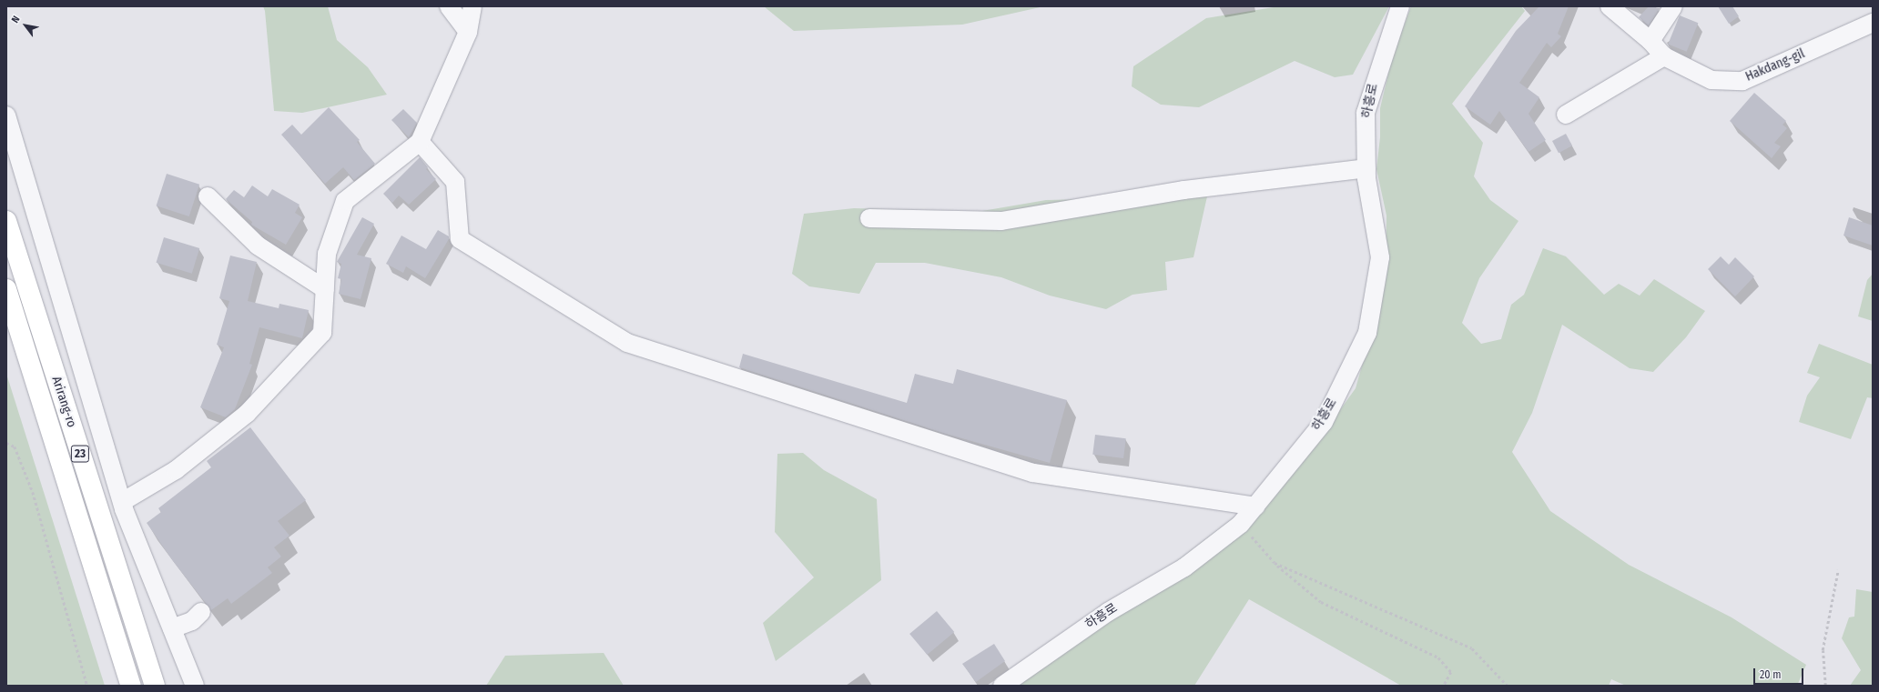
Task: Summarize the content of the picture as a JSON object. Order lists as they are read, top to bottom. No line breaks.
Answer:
{"streets":{"highway":["Arirang-ro","23"],"street":["Hakdang-gil","하흥로"]},"scale_bar":"20 m","north":"top left"}
